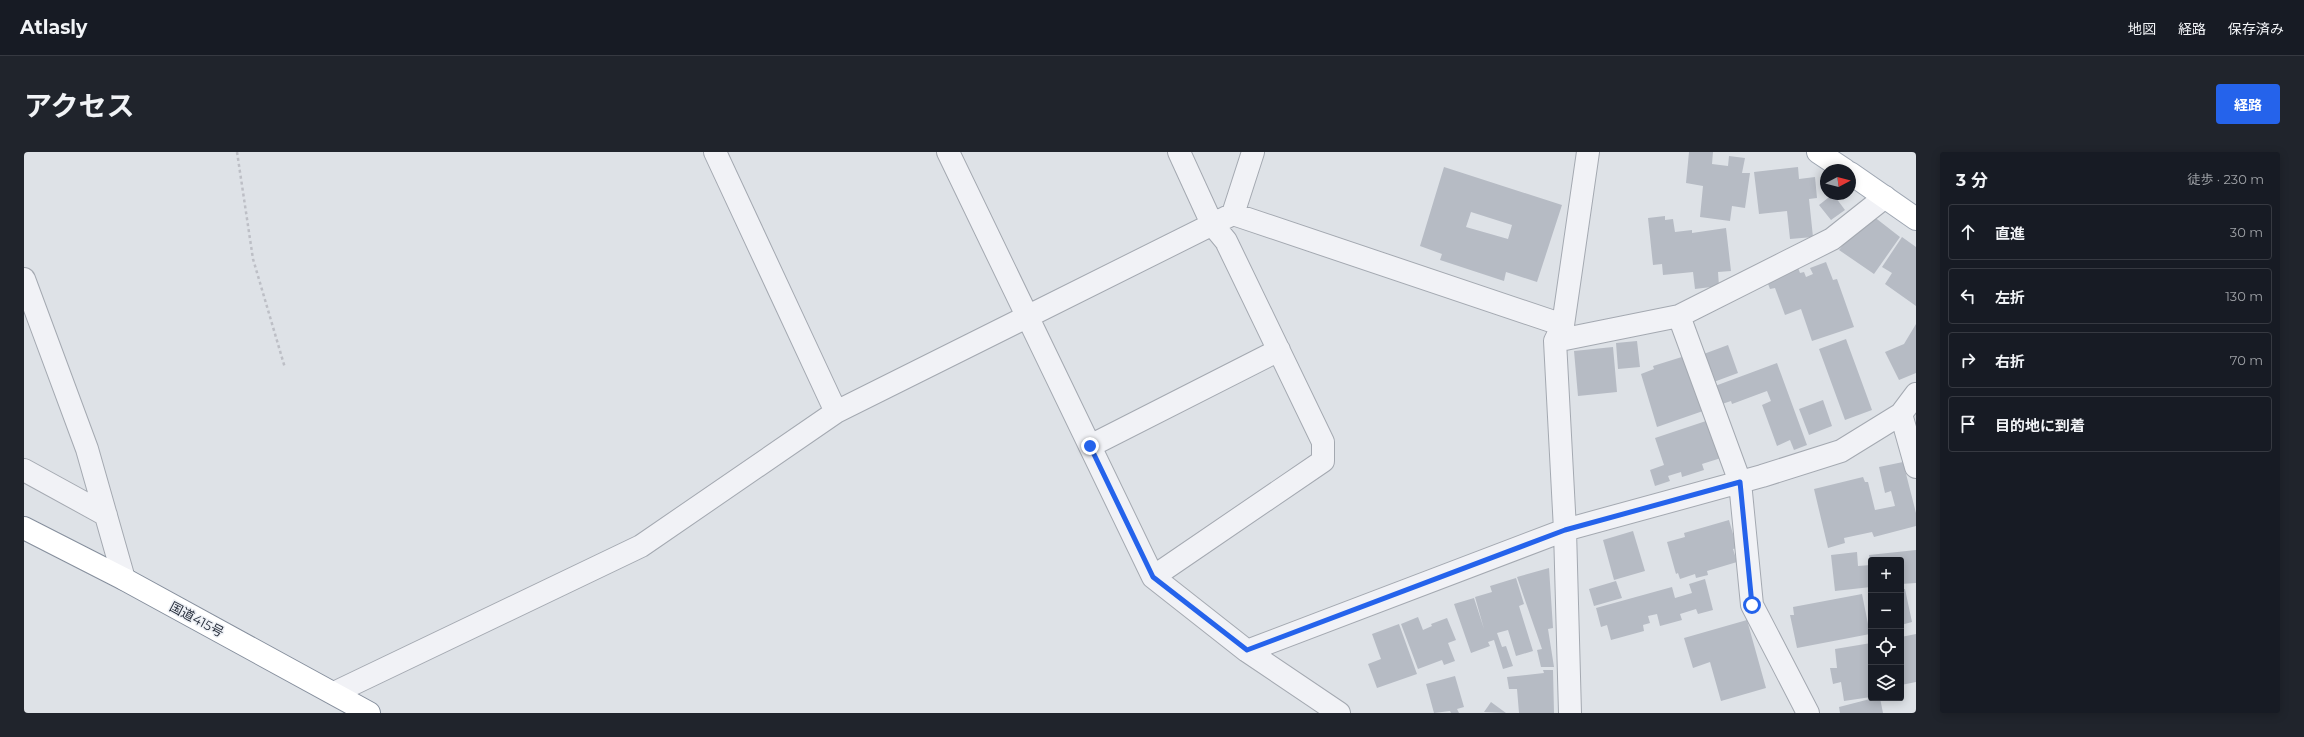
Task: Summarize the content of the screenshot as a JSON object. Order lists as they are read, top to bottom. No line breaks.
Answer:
{"streets":{"main road":["国道415号"]},"north":"right","page":{"header":"Atlasly","nav":["地図","経路","保存済み"],"title":"アクセス","buttons":"経路","heading":["3 分","徒歩 · 230 m"],"list":[["直進","30 m"],["左折","130 m"],["右折","70 m"],"目的地に到着"],"map_buttons":["+","−"]}}
